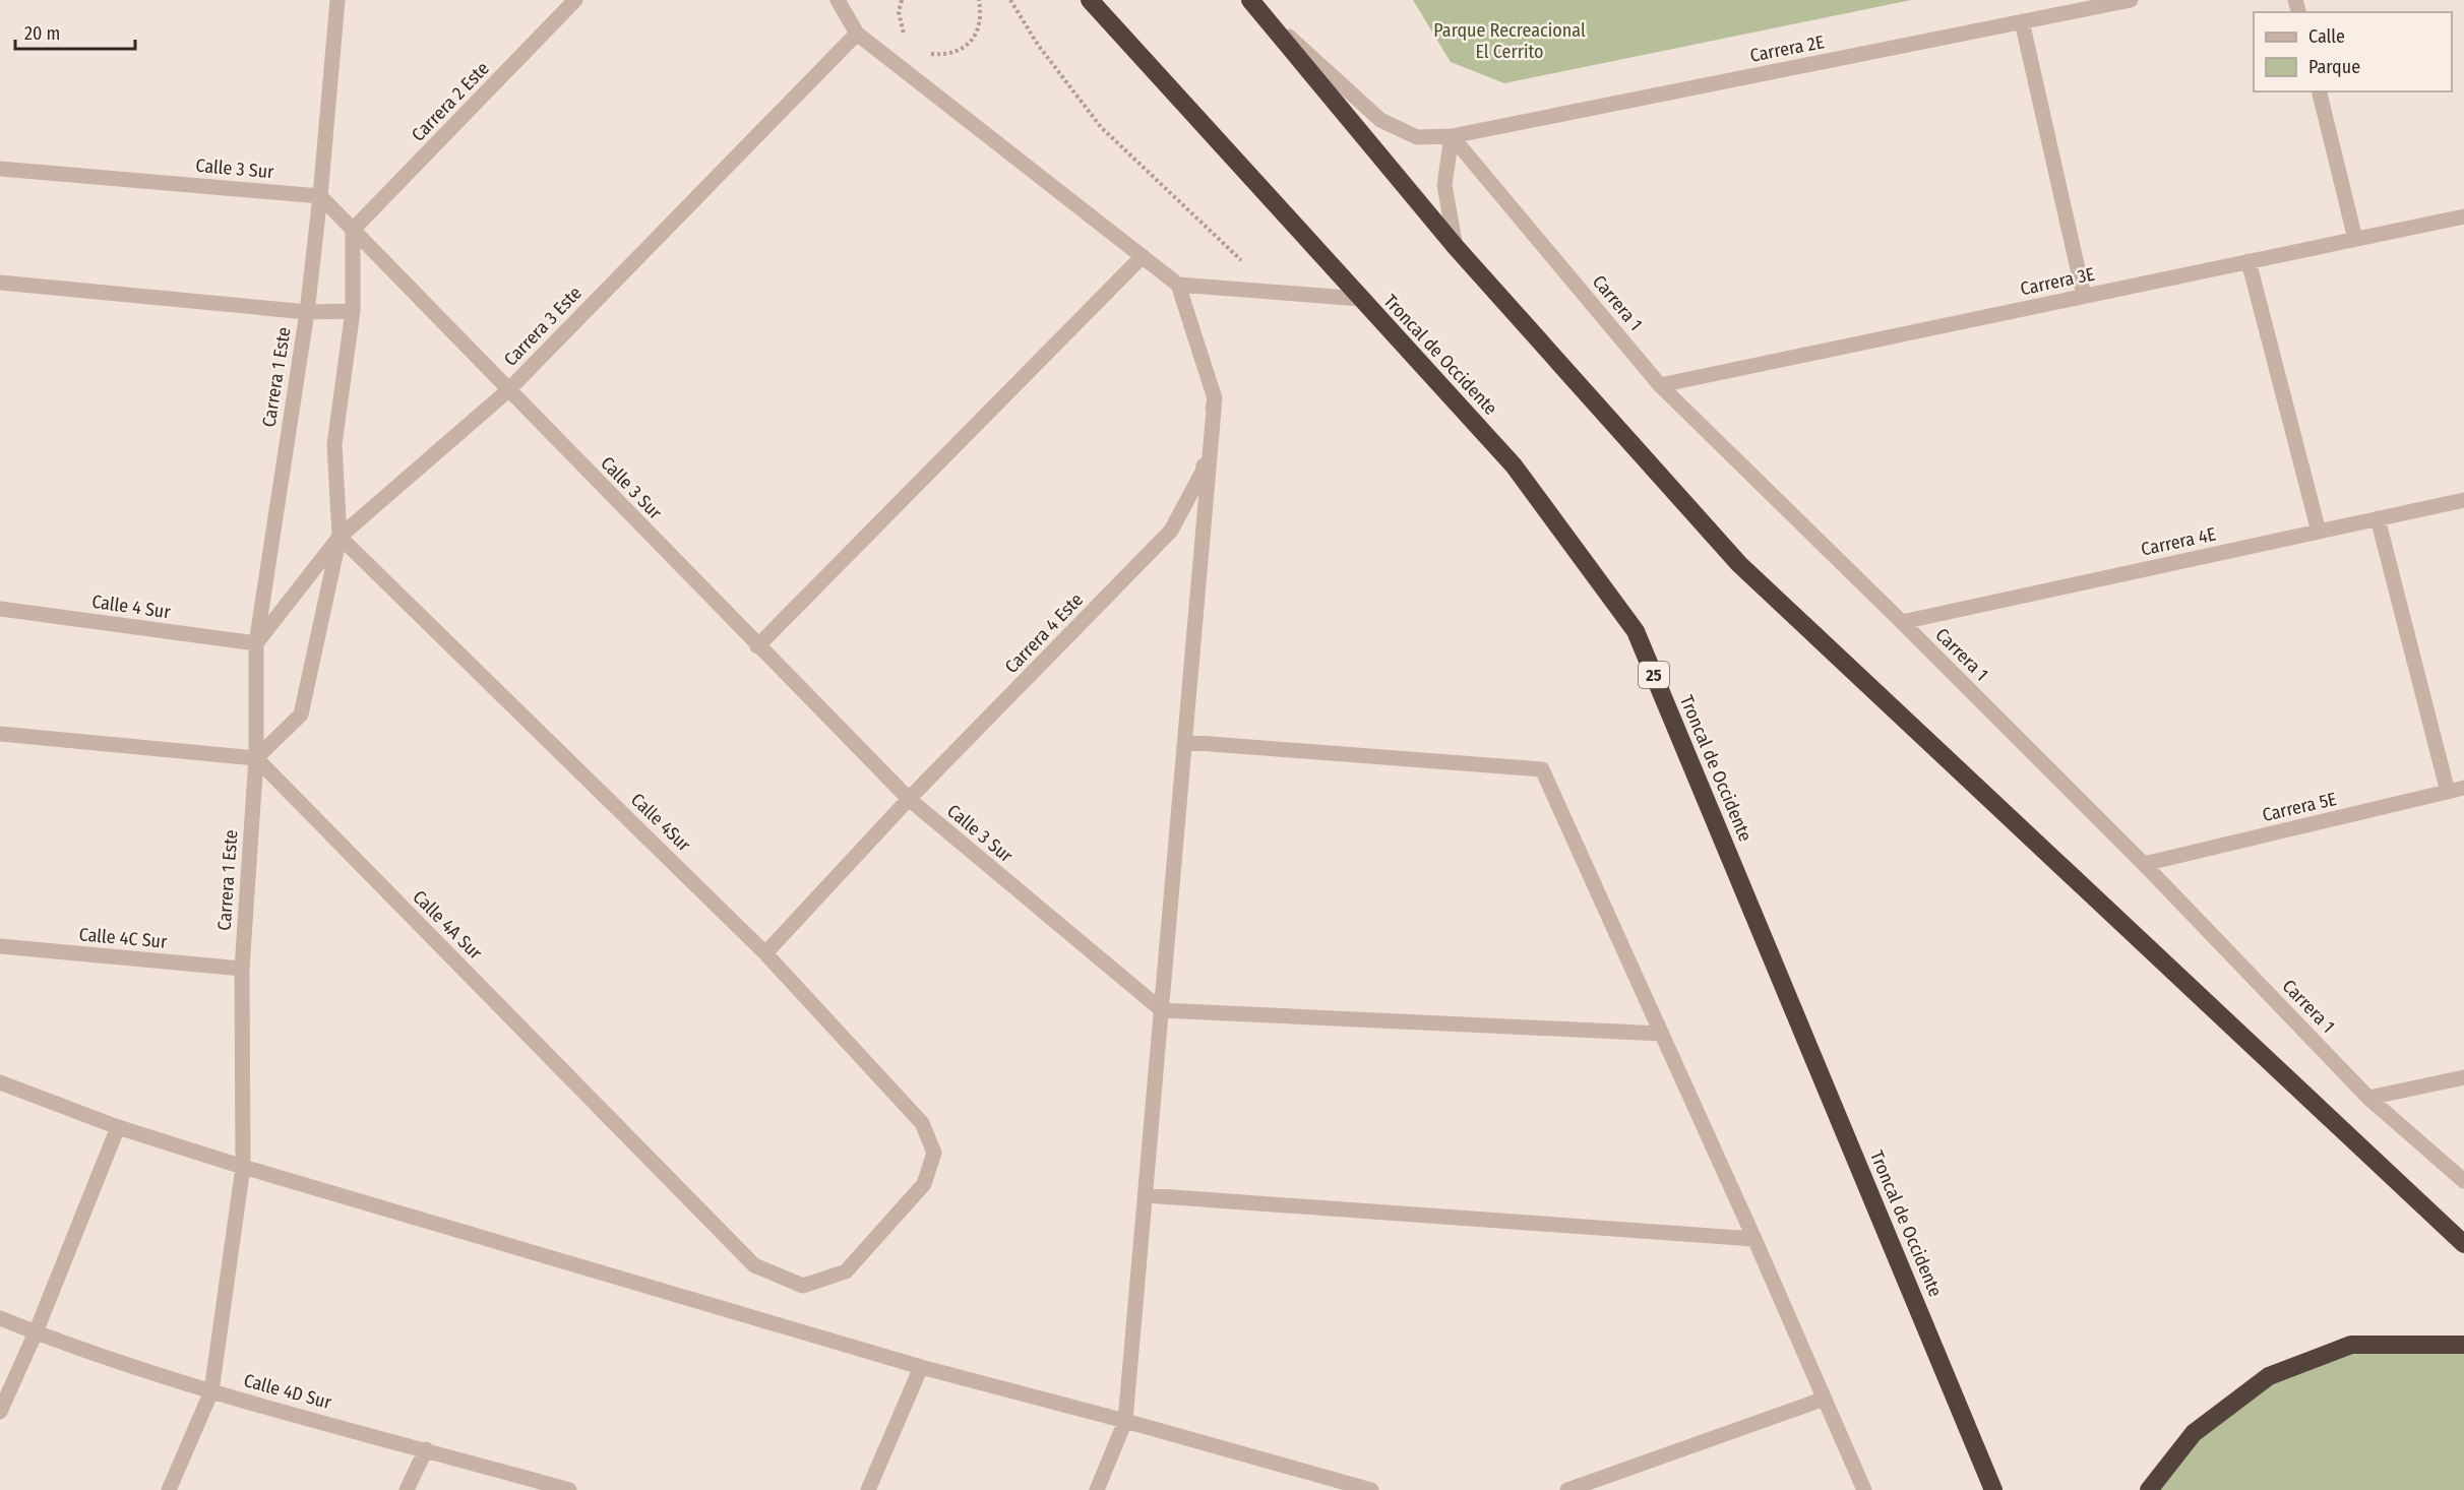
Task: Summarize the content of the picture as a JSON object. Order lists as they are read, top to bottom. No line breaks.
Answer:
{"streets":{"highway":["Troncal de Occidente","25"],"street":["Carrera 2E","Carrera 2 Este","Calle 3 Sur","Carrera 3E","Carrera 1","Carrera 3 Este","Carrera 1 Este","Carrera 4E","Calle 4 Sur","Carrera 4 Este","Carrera 5E","Calle 4Sur","Calle 4A Sur","Calle 4C Sur","Calle 4D Sur"]},"crossings":[["Carrera 2E","Carrera 1"],["Carrera 2 Este","Calle 3 Sur"],["Calle 3 Sur","Carrera 3 Este"],["Calle 3 Sur","Carrera 1 Este"],["Calle 3 Sur","Carrera 4 Este"],["Carrera 3E","Carrera 1"],["Carrera 1","Carrera 4E"],["Carrera 1","Carrera 5E"],["Carrera 3 Este","Carrera 1 Este"],["Carrera 3 Este","Calle 4 Sur"],["Carrera 3 Este","Calle 4Sur"],["Carrera 1 Este","Calle 4 Sur"],["Carrera 1 Este","Calle 4A Sur"],["Carrera 1 Este","Calle 4C Sur"],["Carrera 1 Este","Calle 4D Sur"],["Carrera 4 Este","Calle 4Sur"],["Calle 4Sur","Calle 4A Sur"]],"parks":["Parque Recreacional El Cerrito"],"legend":["Calle","Parque"],"scale_bar":"20 m"}
